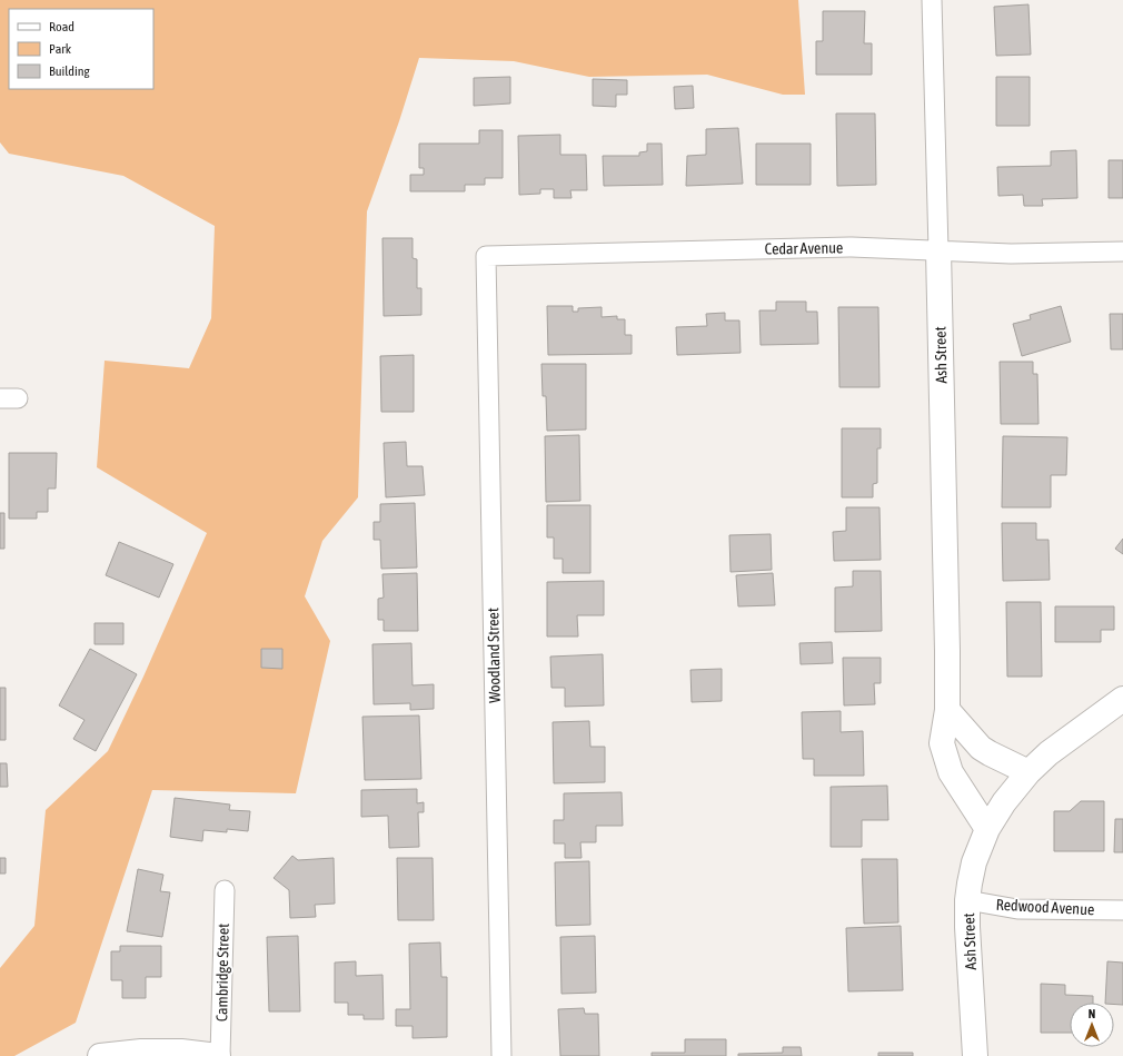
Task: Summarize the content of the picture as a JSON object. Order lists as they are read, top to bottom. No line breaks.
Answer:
{"streets":{"street":["Cedar Avenue","Ash Street","Woodland Street","Redwood Avenue","Cambridge Street"]},"crossings":[["Cedar Avenue","Ash Street"],["Cedar Avenue","Woodland Street"],["Ash Street","Redwood Avenue"]],"legend":["Road","Park","Building"],"north":"top"}
